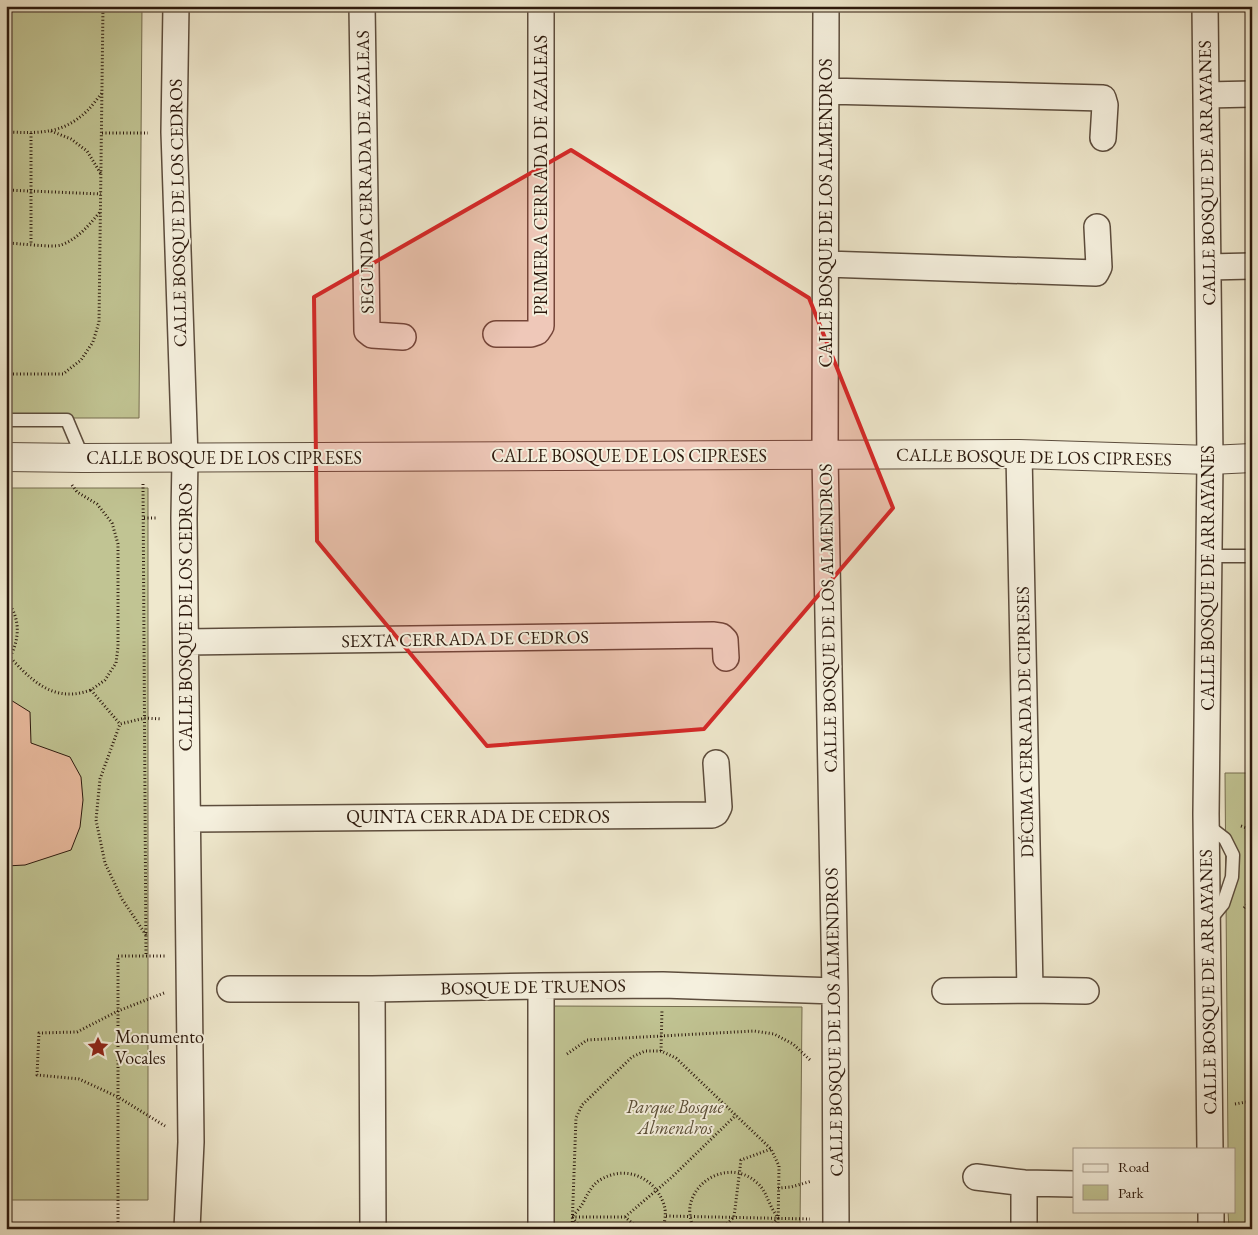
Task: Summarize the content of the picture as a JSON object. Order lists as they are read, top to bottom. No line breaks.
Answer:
{"streets":{"street":["SEGUNDA CERRADA DE AZALEAS","CALLE BOSQUE DE ARRAYANES","PRIMERA CERRADA DE AZALEAS","CALLE BOSQUE DE LOS CEDROS","CALLE BOSQUE DE LOS ALMENDROS","CALLE BOSQUE DE LOS CIPRESES","SEXTA CERRADA DE CEDROS","DÉCIMA CERRADA DE CIPRESES","QUINTA CERRADA DE CEDROS","BOSQUE DE TRUENOS"]},"crossings":[["CALLE BOSQUE DE ARRAYANES","CALLE BOSQUE DE LOS CIPRESES"],["CALLE BOSQUE DE LOS CEDROS","CALLE BOSQUE DE LOS CIPRESES"],["CALLE BOSQUE DE LOS CEDROS","SEXTA CERRADA DE CEDROS"],["CALLE BOSQUE DE LOS CEDROS","QUINTA CERRADA DE CEDROS"],["CALLE BOSQUE DE LOS ALMENDROS","CALLE BOSQUE DE LOS CIPRESES"],["CALLE BOSQUE DE LOS ALMENDROS","BOSQUE DE TRUENOS"],["CALLE BOSQUE DE LOS CIPRESES","DÉCIMA CERRADA DE CIPRESES"]],"parks":["Parque Bosque Almendros"],"places":{"place":["Monumento Vocales"]},"legend":["Road","Park"]}
